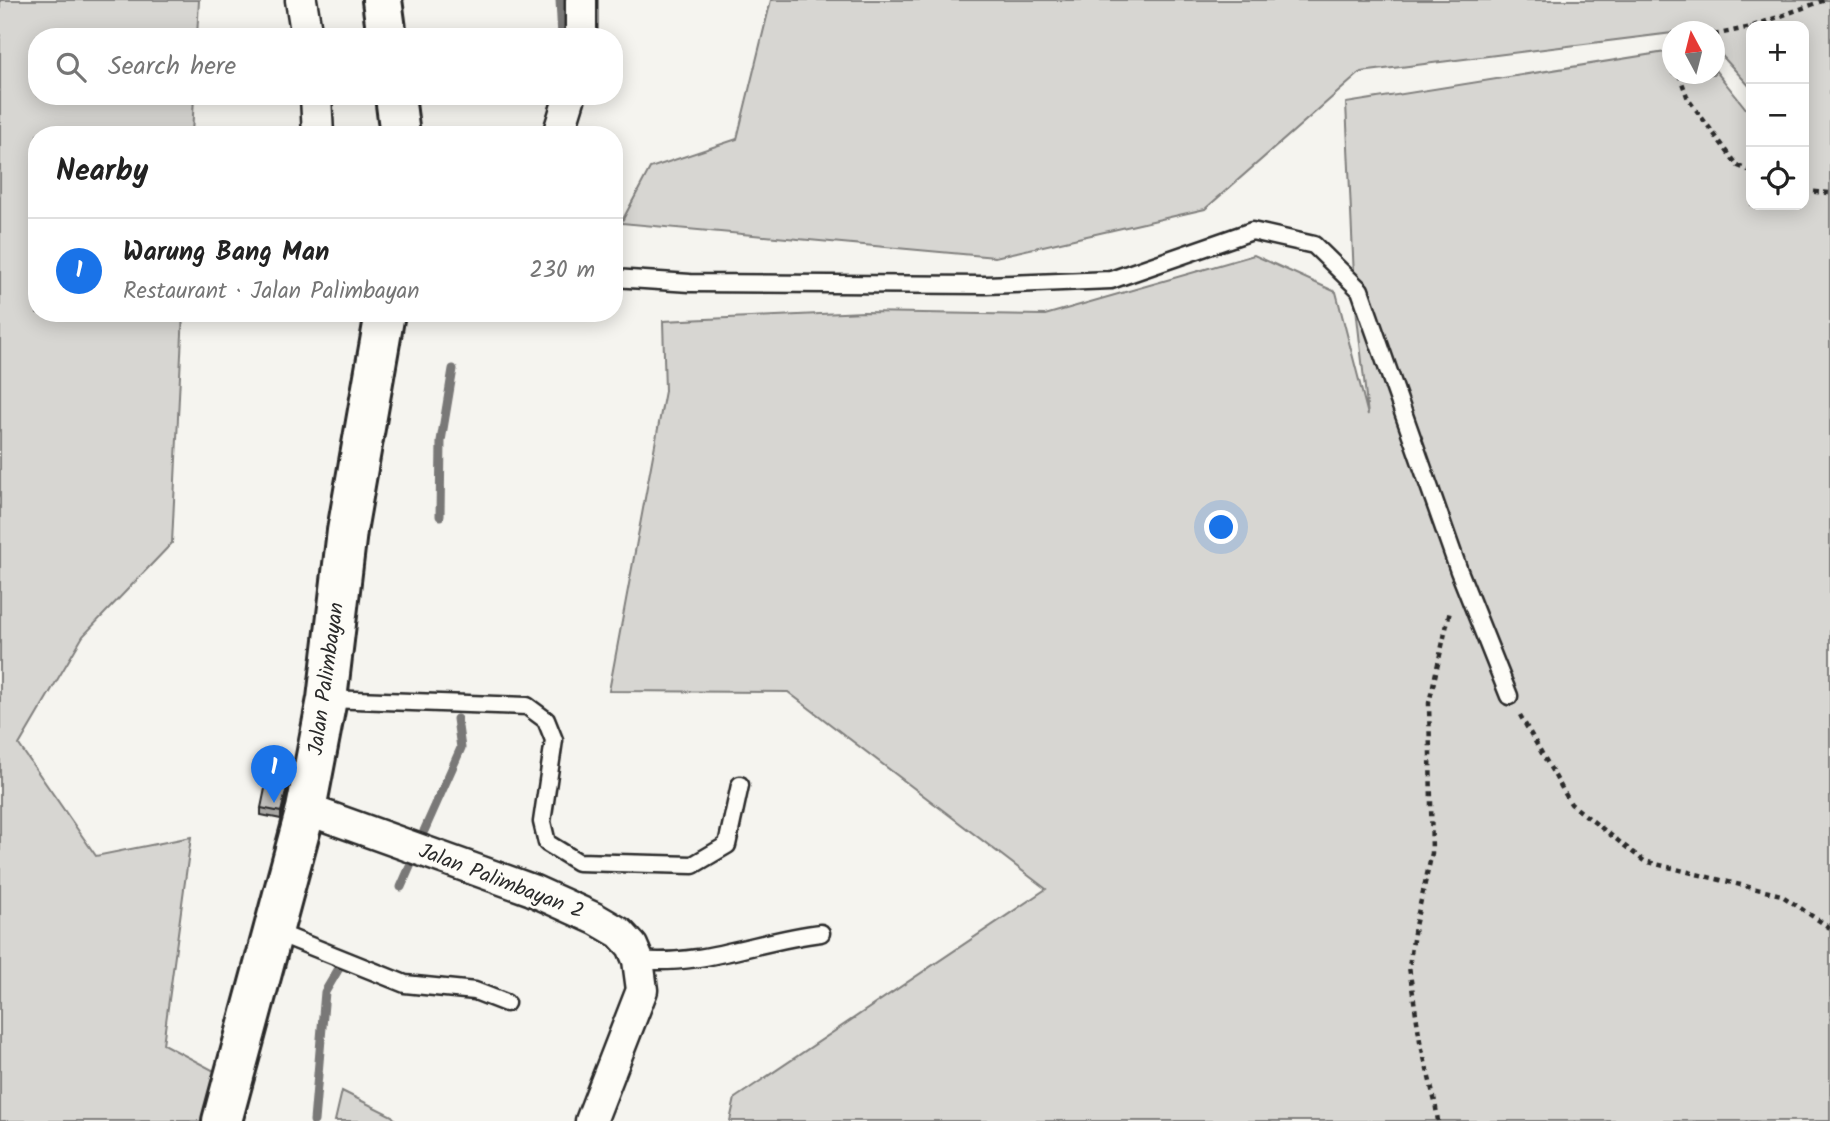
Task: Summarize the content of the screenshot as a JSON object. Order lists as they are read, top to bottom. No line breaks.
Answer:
{"streets":{"street":["Jalan Palimbayan","Jalan Palimbayan 2"]},"crossings":[["Jalan Palimbayan","Jalan Palimbayan 2"]],"north":"top","page":{"map_buttons":["+","−"],"search":"Search here","heading":"Nearby","list":[{"mark":"1","name":"Warung Bang Man","note":"Restaurant · Jalan Palimbayan","value":"230 m"}],"pins":"1"}}
